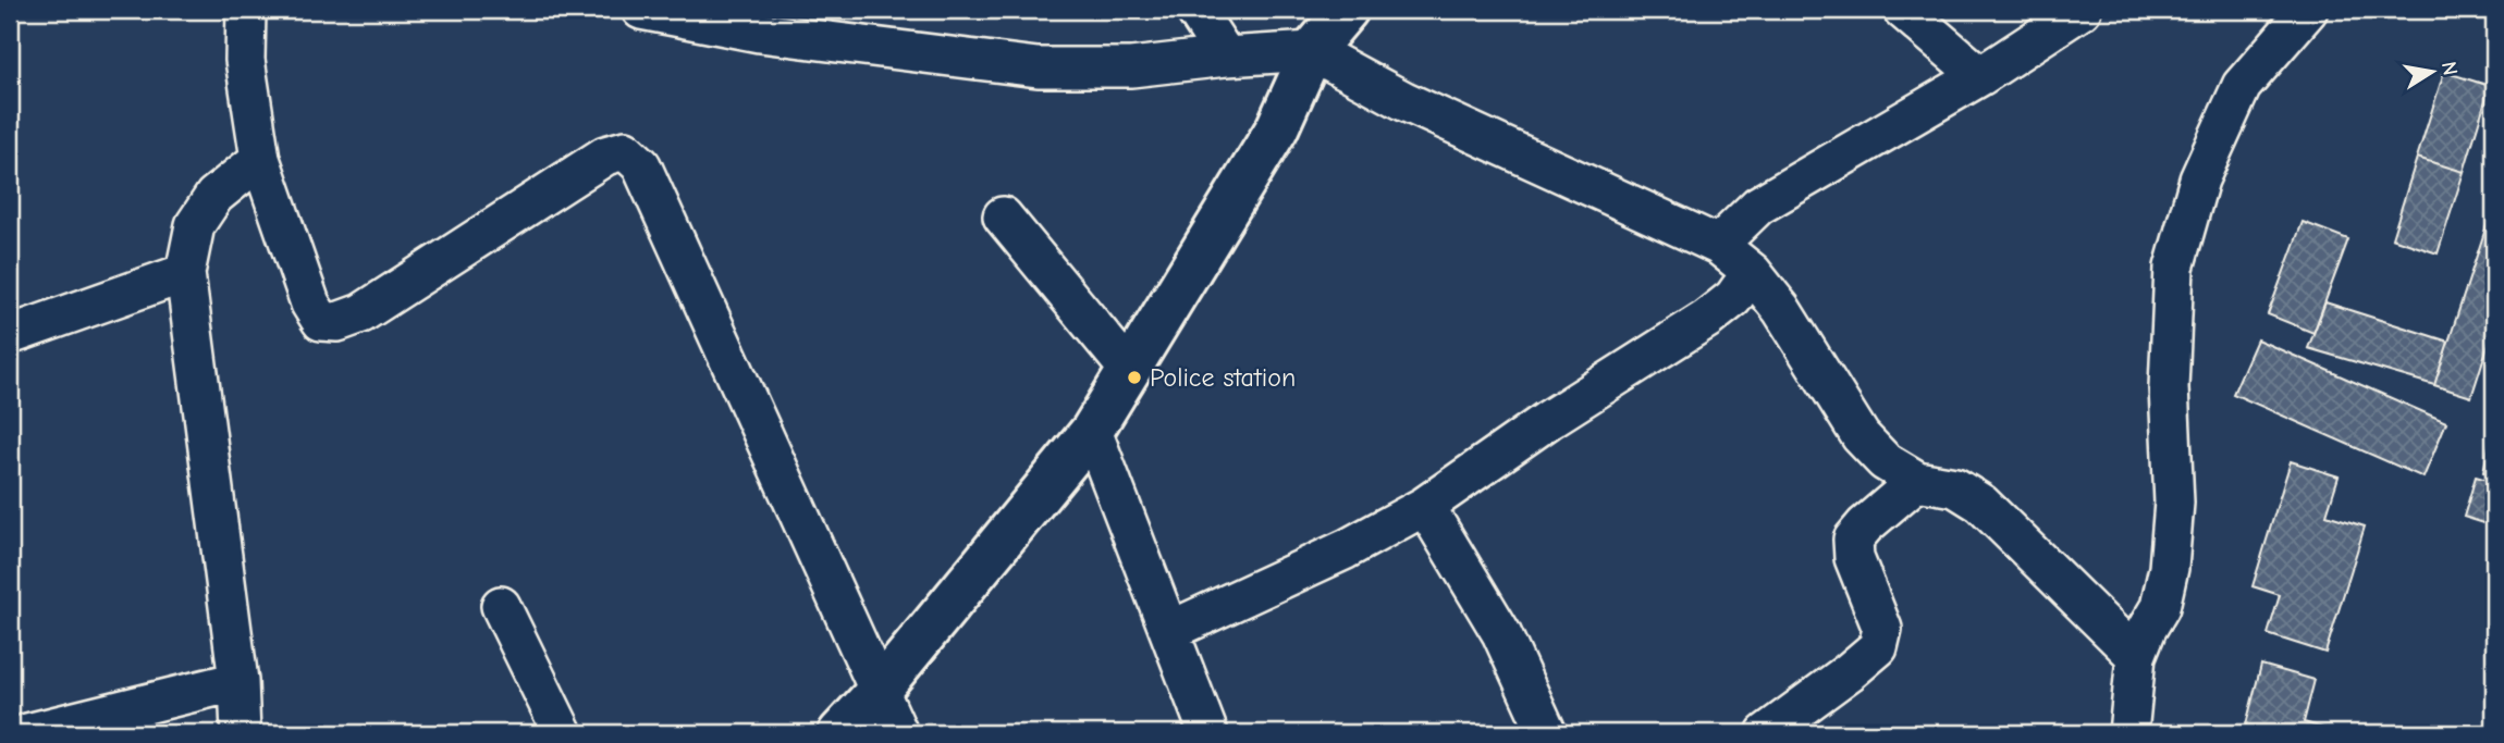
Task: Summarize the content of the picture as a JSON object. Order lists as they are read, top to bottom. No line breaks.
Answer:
{"places":["Police station"],"north":"right"}
